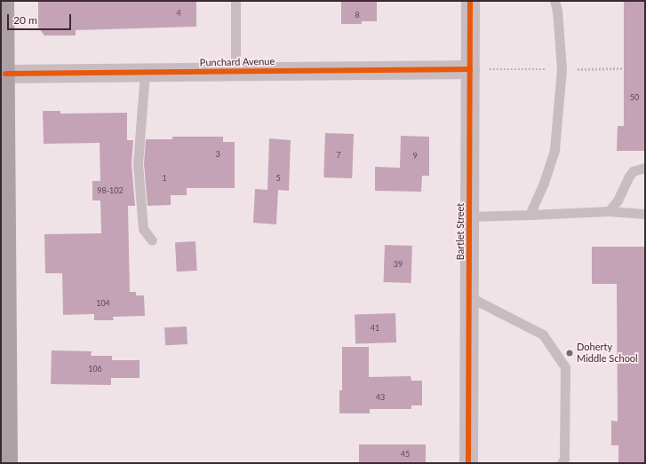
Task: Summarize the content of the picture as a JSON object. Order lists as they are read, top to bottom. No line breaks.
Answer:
{"streets":{"street":["Punchard Avenue","Bartlet Street"]},"crossings":[["Punchard Avenue","Bartlet Street"]],"places":["Doherty Middle School"],"house_numbers":["4","8","50","3","7","9","1","5","98-102","39","104","41","106","43","45"],"scale_bar":"20 m"}
